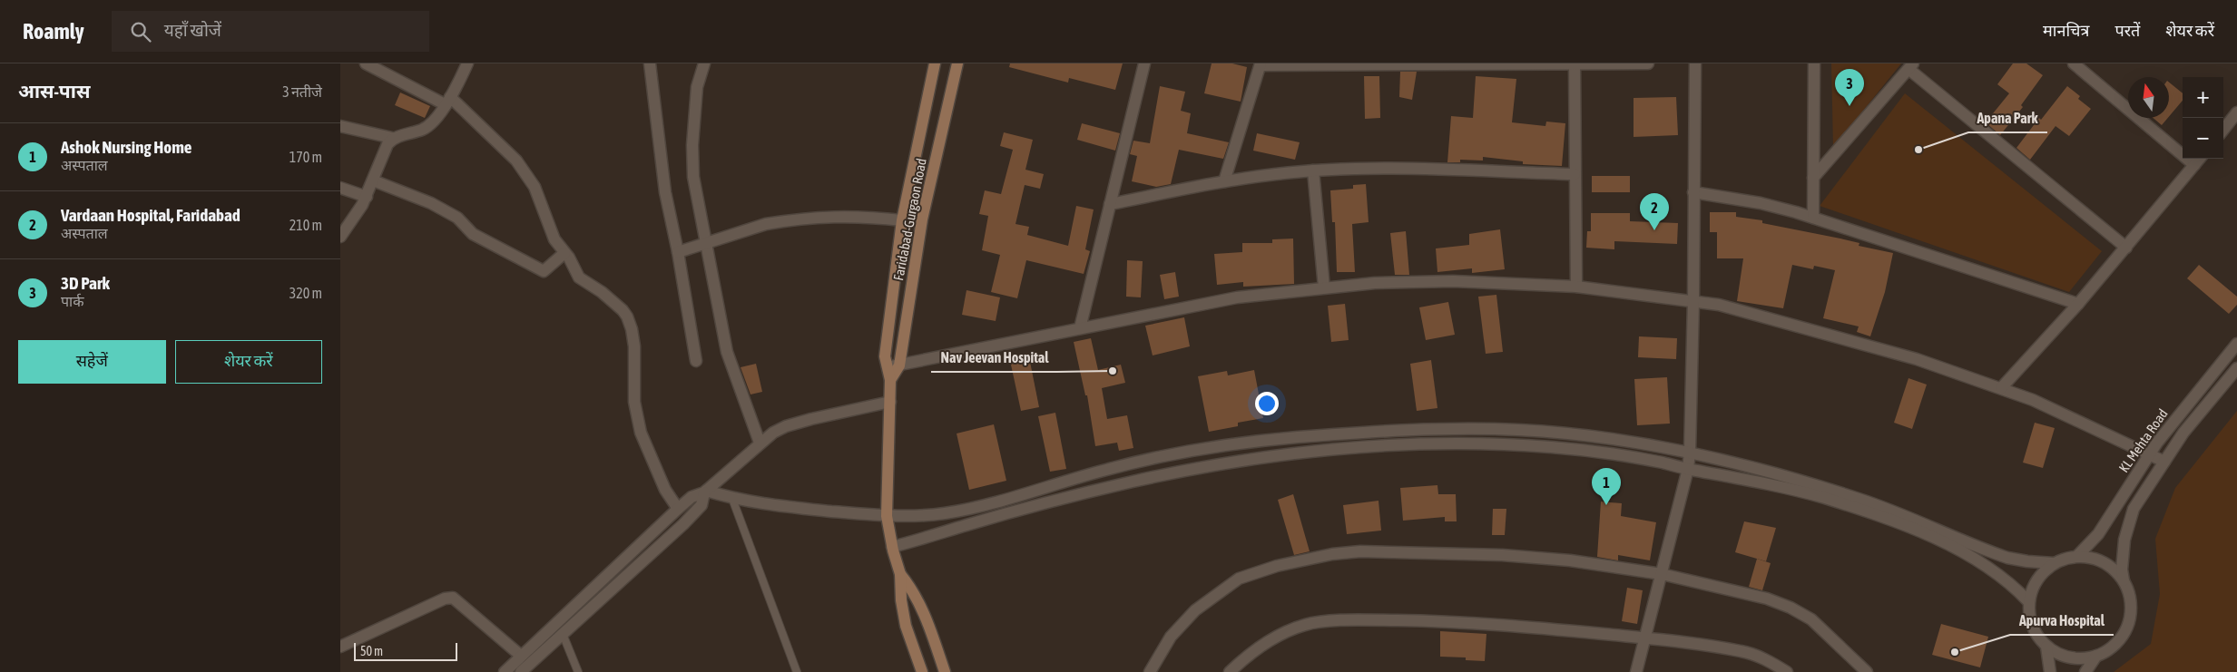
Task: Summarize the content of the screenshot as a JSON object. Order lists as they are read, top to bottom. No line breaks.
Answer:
{"streets":{"main road":["Faridabad-Gurgaon Road"],"street":["KL Mehta Road"]},"places":["Apana Park","Nav Jeevan Hospital","Apurva Hospital"],"scale_bar":"50 m","north":"top","page":{"header":"Roamly","search":"यहाँ खोजें","nav":["मानचित्र","परतें","शेयर करें"],"heading":["आस-पास","3 नतीजे"],"pins":["3","2","1"],"map_buttons":["+","−"],"list":[{"mark":"1","name":"Ashok Nursing Home","note":"अस्पताल","value":"170 m"},{"mark":"2","name":"Vardaan Hospital, Faridabad","note":"अस्पताल","value":"210 m"},{"mark":"3","name":"3D Park","note":"पार्क","value":"320 m"}],"buttons":["सहेजें","शेयर करें"],"scale":"50 m"}}
